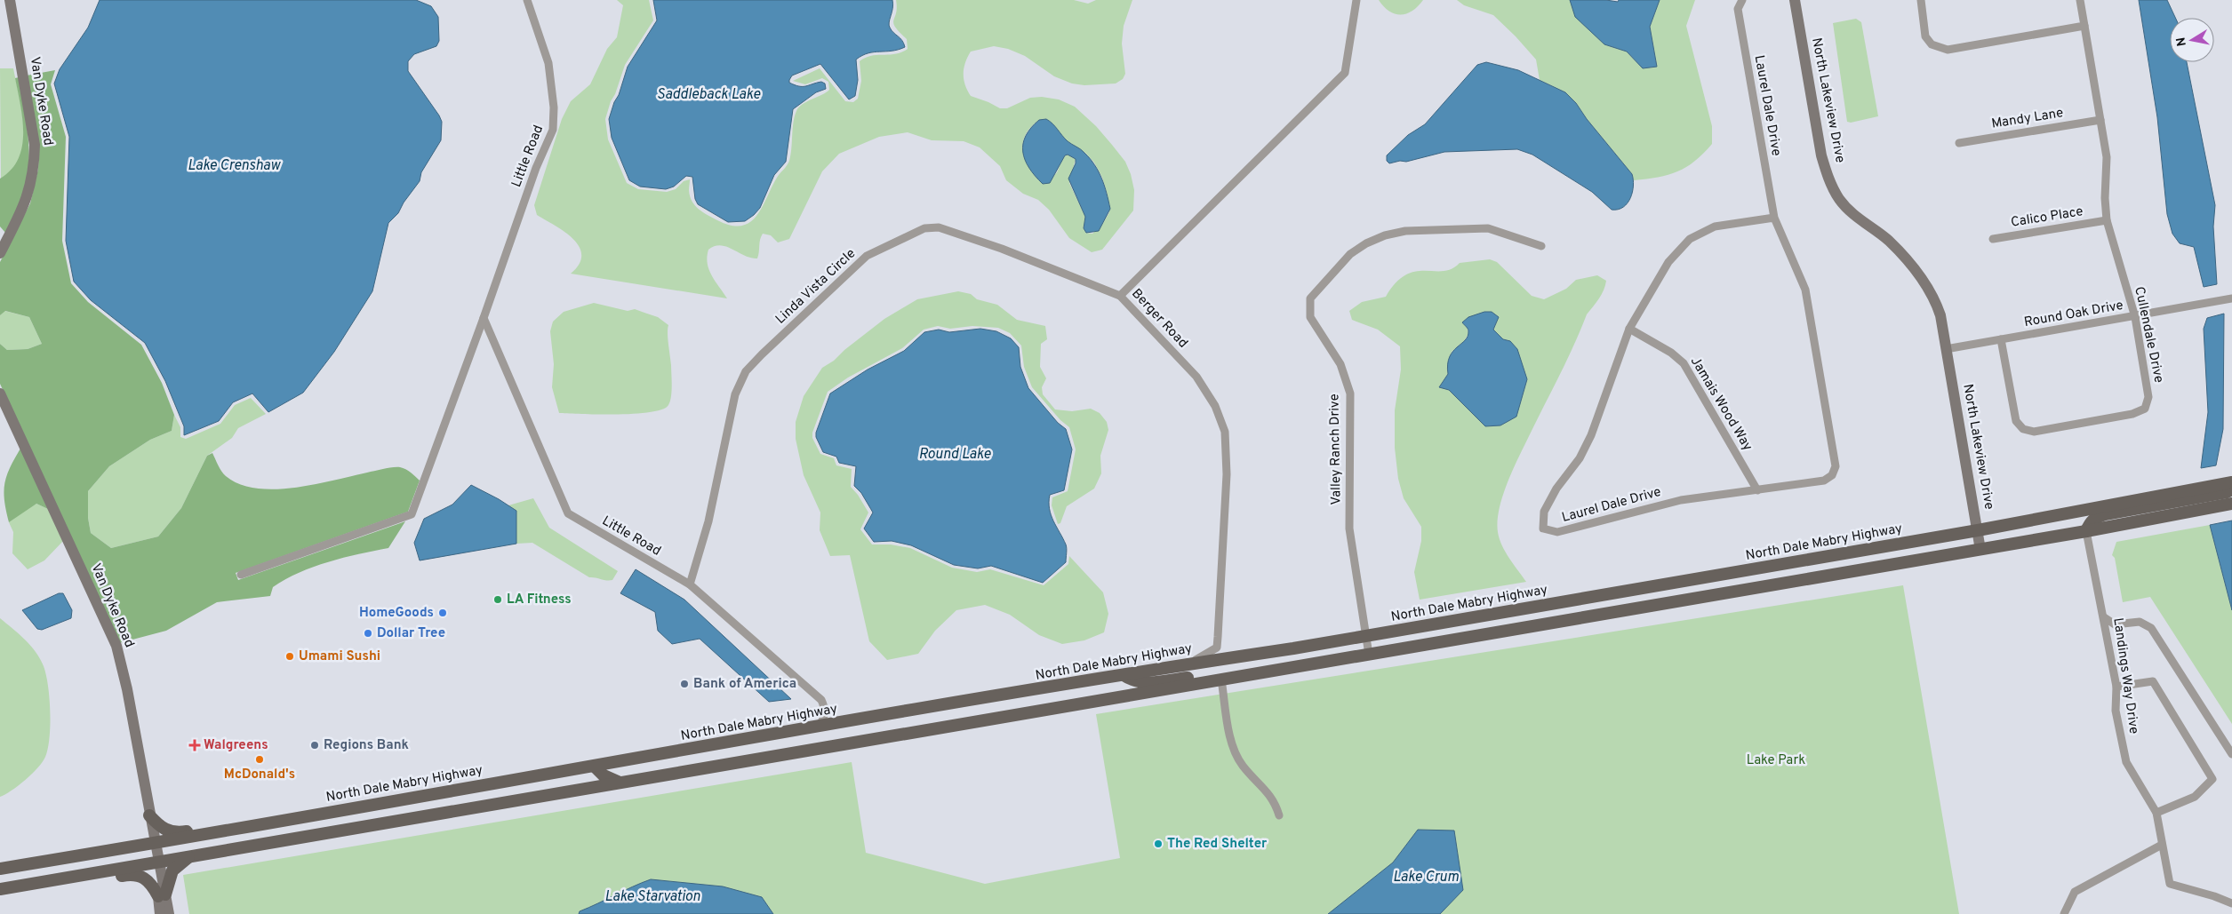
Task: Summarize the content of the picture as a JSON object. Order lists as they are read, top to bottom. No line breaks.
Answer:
{"streets":{"main road":["North Dale Mabry Highway"],"street":["North Lakeview Drive","Van Dyke Road","Laurel Dale Drive","Mandy Lane","Little Road","Calico Place","Linda Vista Circle","Round Oak Drive","Berger Road","Cullendale Drive","Jamais Wood Way","Valley Ranch Drive","Landings Way Drive"]},"crossings":[["North Lakeview Drive","Round Oak Drive"],["North Lakeview Drive","North Dale Mabry Highway"],["Van Dyke Road","North Dale Mabry Highway"],["Laurel Dale Drive","Jamais Wood Way"],["Mandy Lane","Cullendale Drive"],["Little Road","Linda Vista Circle"],["Little Road","North Dale Mabry Highway"],["Calico Place","Cullendale Drive"],["Linda Vista Circle","Berger Road"],["Round Oak Drive","Cullendale Drive"],["Berger Road","North Dale Mabry Highway"],["Valley Ranch Drive","North Dale Mabry Highway"]],"water":["Saddleback Lake","Lake Crenshaw","Round Lake","Lake Crum","Lake Starvation"],"parks":["Lake Park"],"places":{"other":["LA Fitness","HomeGoods","Dollar Tree","Umami Sushi","Bank of America","Regions Bank","McDonald's","The Red Shelter"],"health":["Walgreens"]},"north":"left"}
